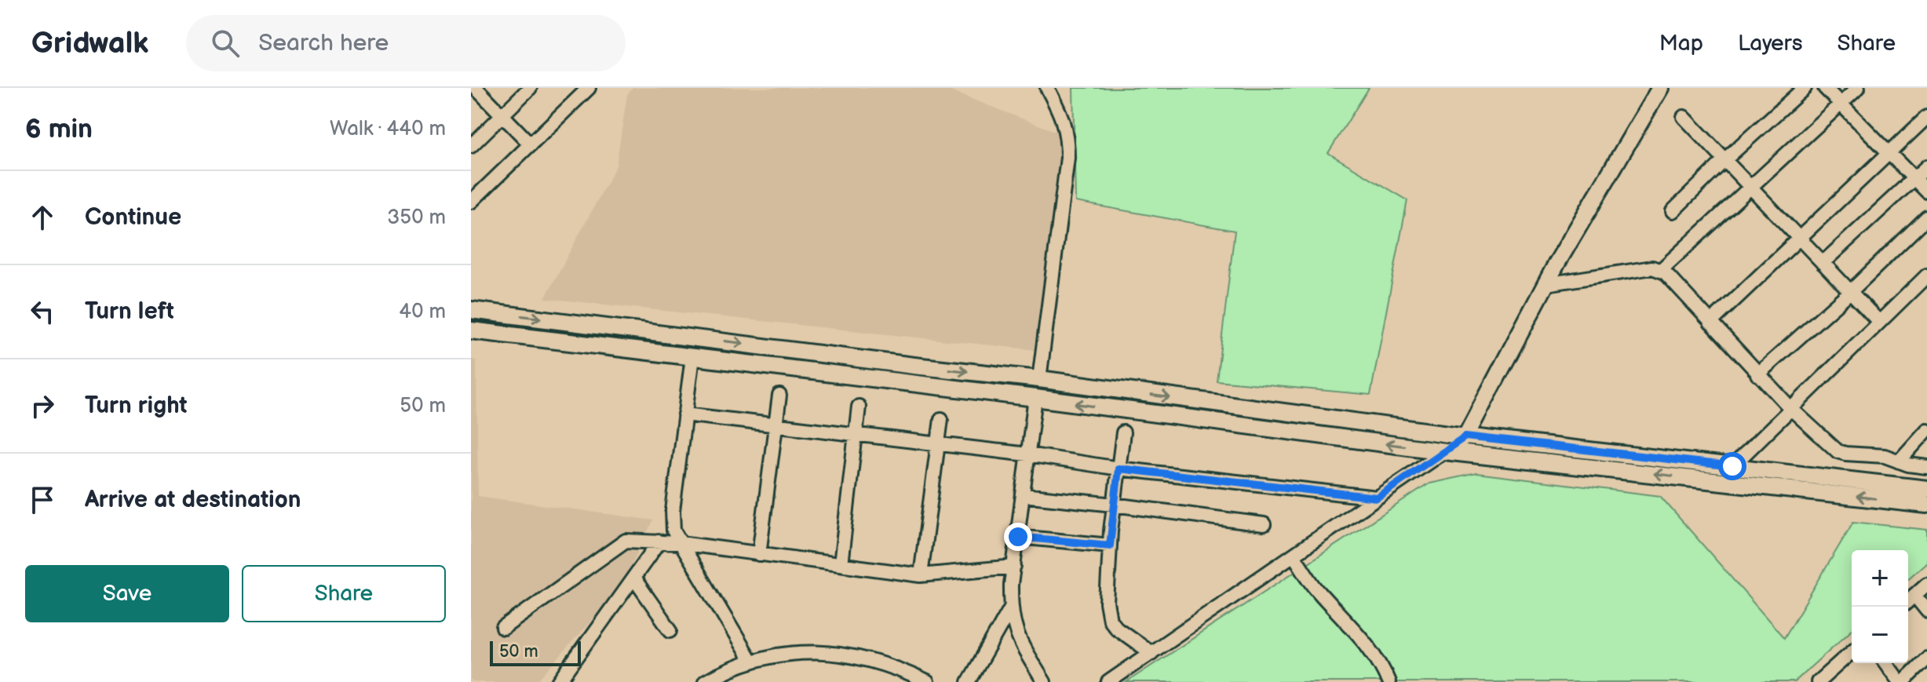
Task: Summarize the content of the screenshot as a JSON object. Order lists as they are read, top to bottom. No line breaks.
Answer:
{"scale_bar":"50 m","page":{"header":"Gridwalk","search":"Search here","nav":["Map","Layers","Share"],"heading":["6 min","Walk · 440 m"],"list":[["Continue","350 m"],["Turn left","40 m"],["Turn right","50 m"],"Arrive at destination"],"buttons":["Save","Share"],"map_buttons":["+","−"],"scale":"50 m"}}
